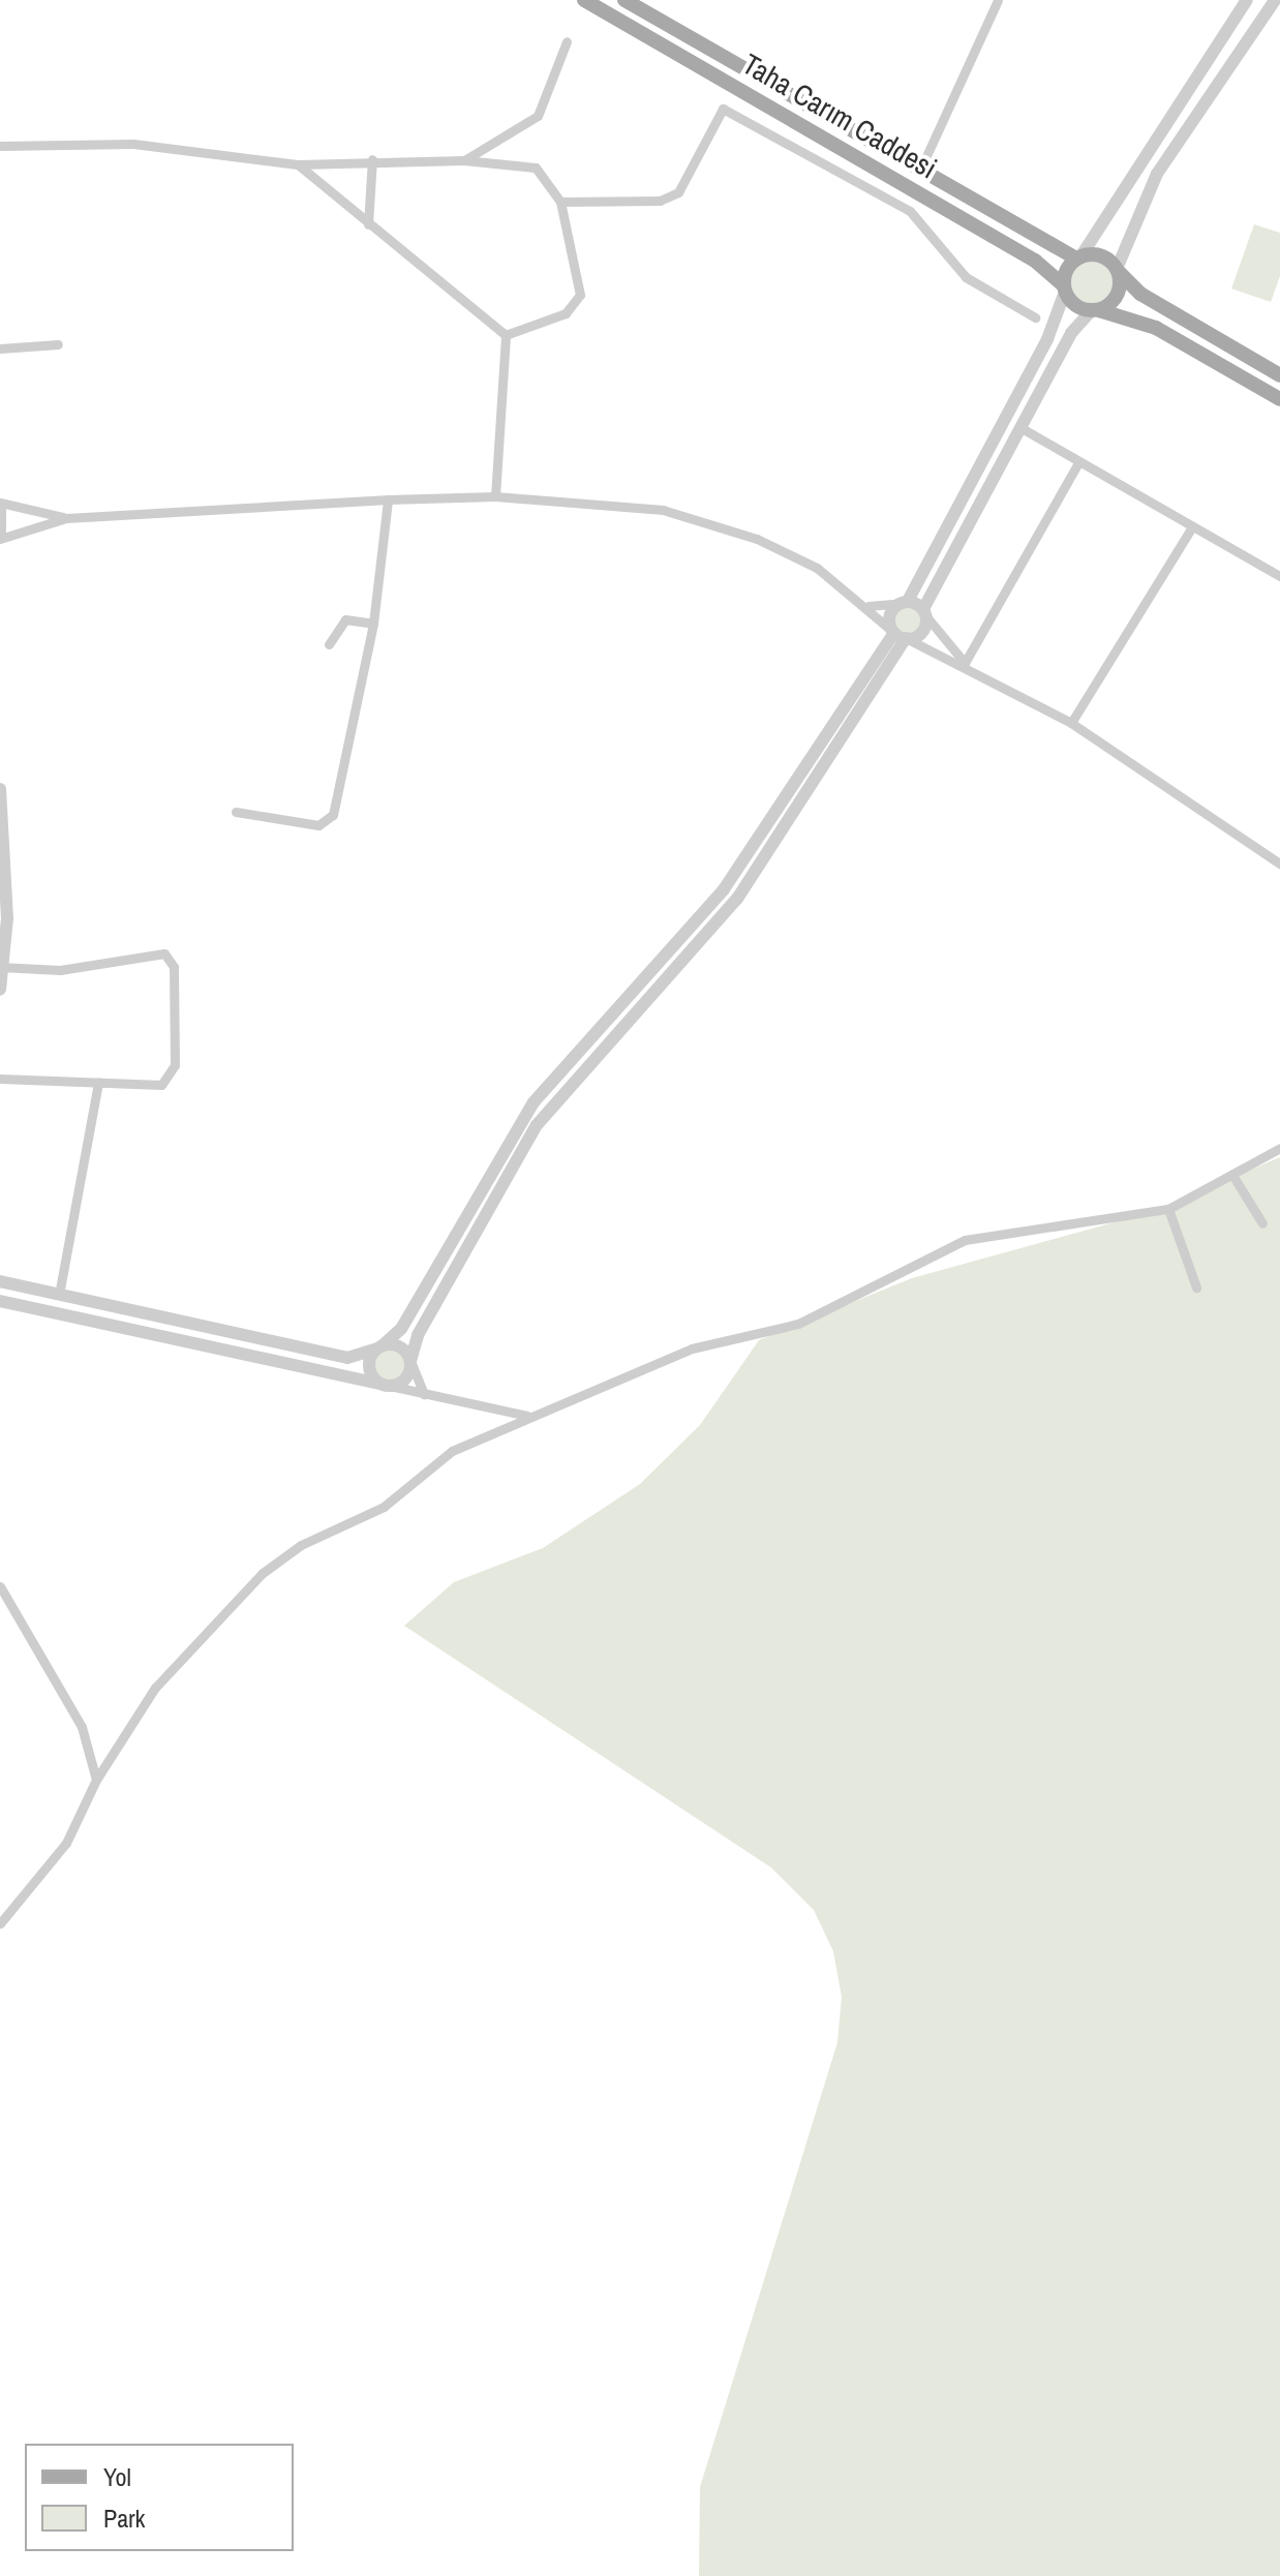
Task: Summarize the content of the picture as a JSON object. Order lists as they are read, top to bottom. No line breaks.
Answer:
{"streets":{"main road":["Taha Carım Caddesi"]},"legend":["Yol","Park"]}
